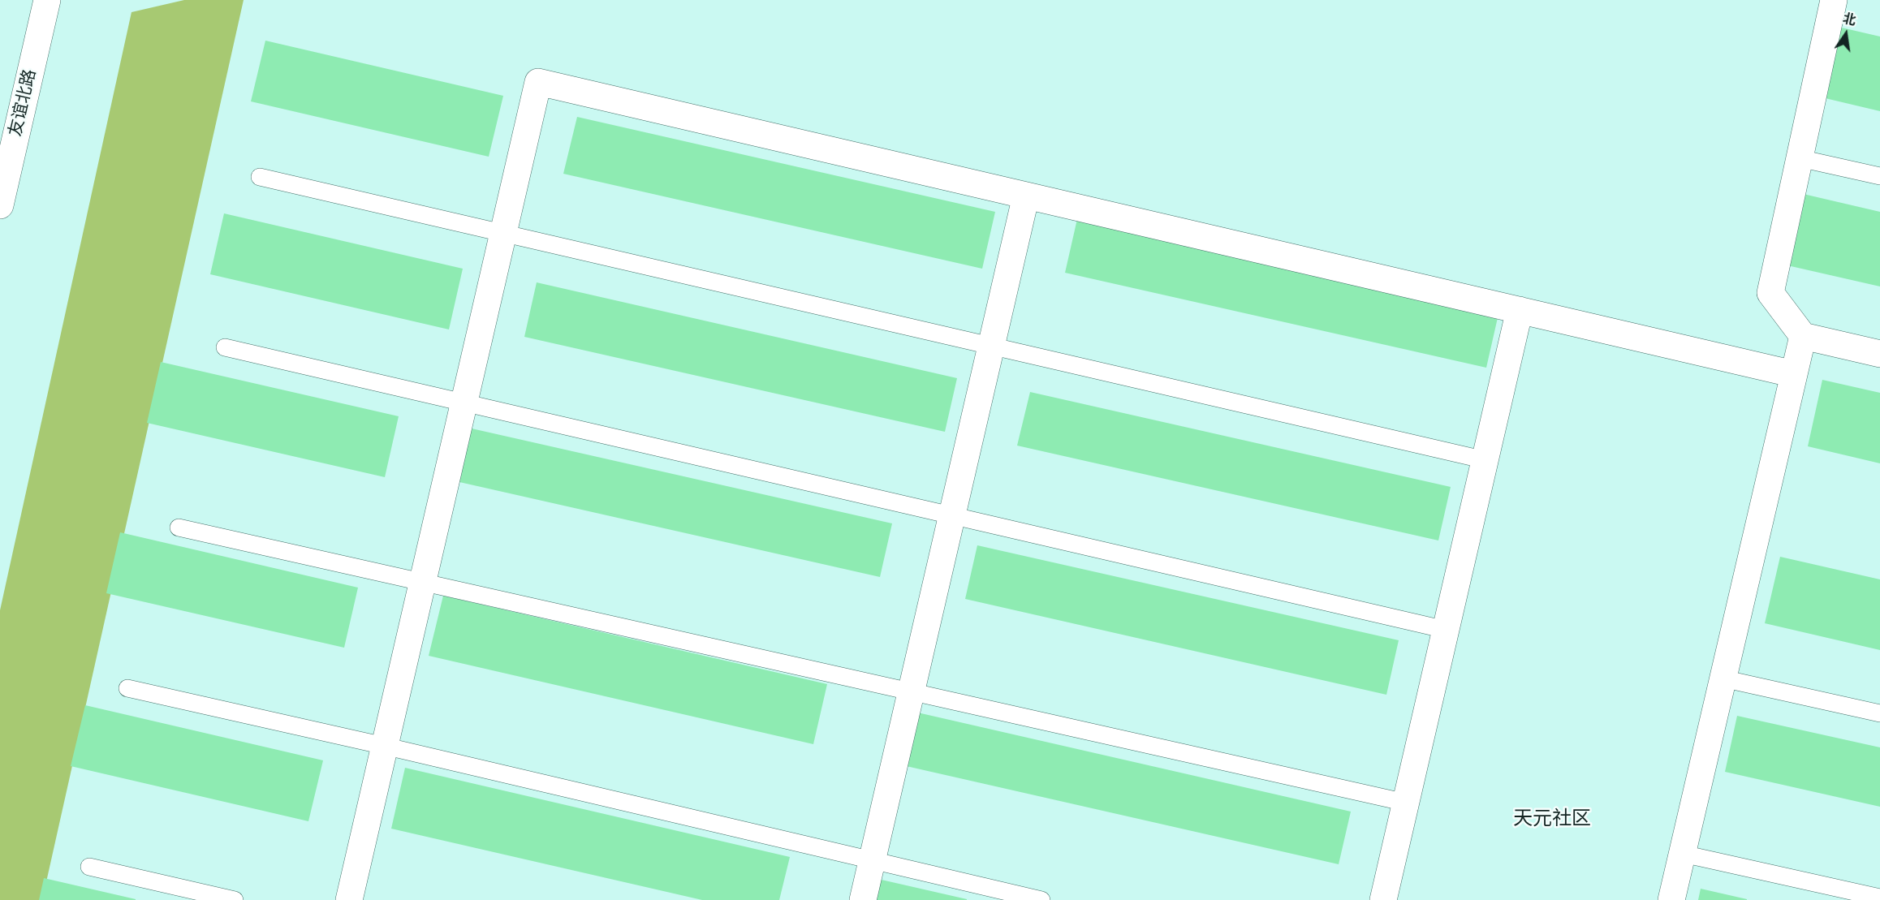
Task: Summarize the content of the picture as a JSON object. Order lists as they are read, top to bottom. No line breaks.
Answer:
{"streets":{"street":["友谊北路"]},"districts":["天元社区"],"north":"top"}
